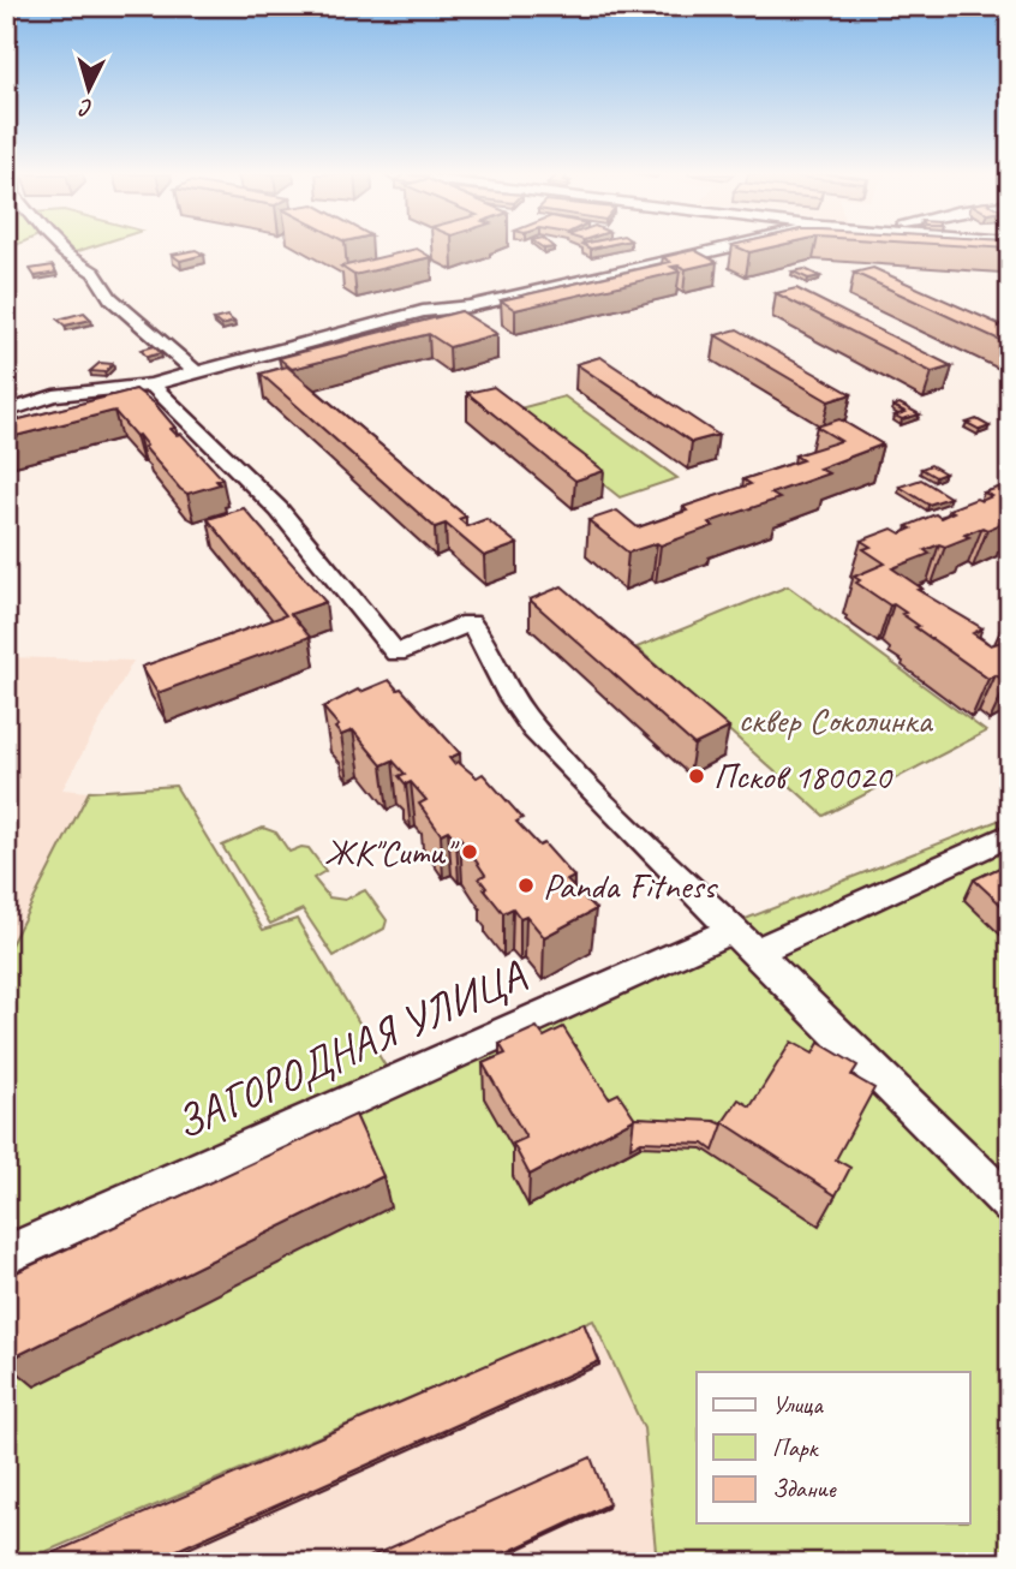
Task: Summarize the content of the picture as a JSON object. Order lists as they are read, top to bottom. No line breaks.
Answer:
{"streets":{"street":["ЗАГОРОДНАЯ УЛИЦА"]},"parks":["сквер Соколинка"],"places":["Псков 180020","ЖК\"Сити\"","Panda Fitness"],"legend":["Улица","Парк","Здание"],"north":"bottom"}
